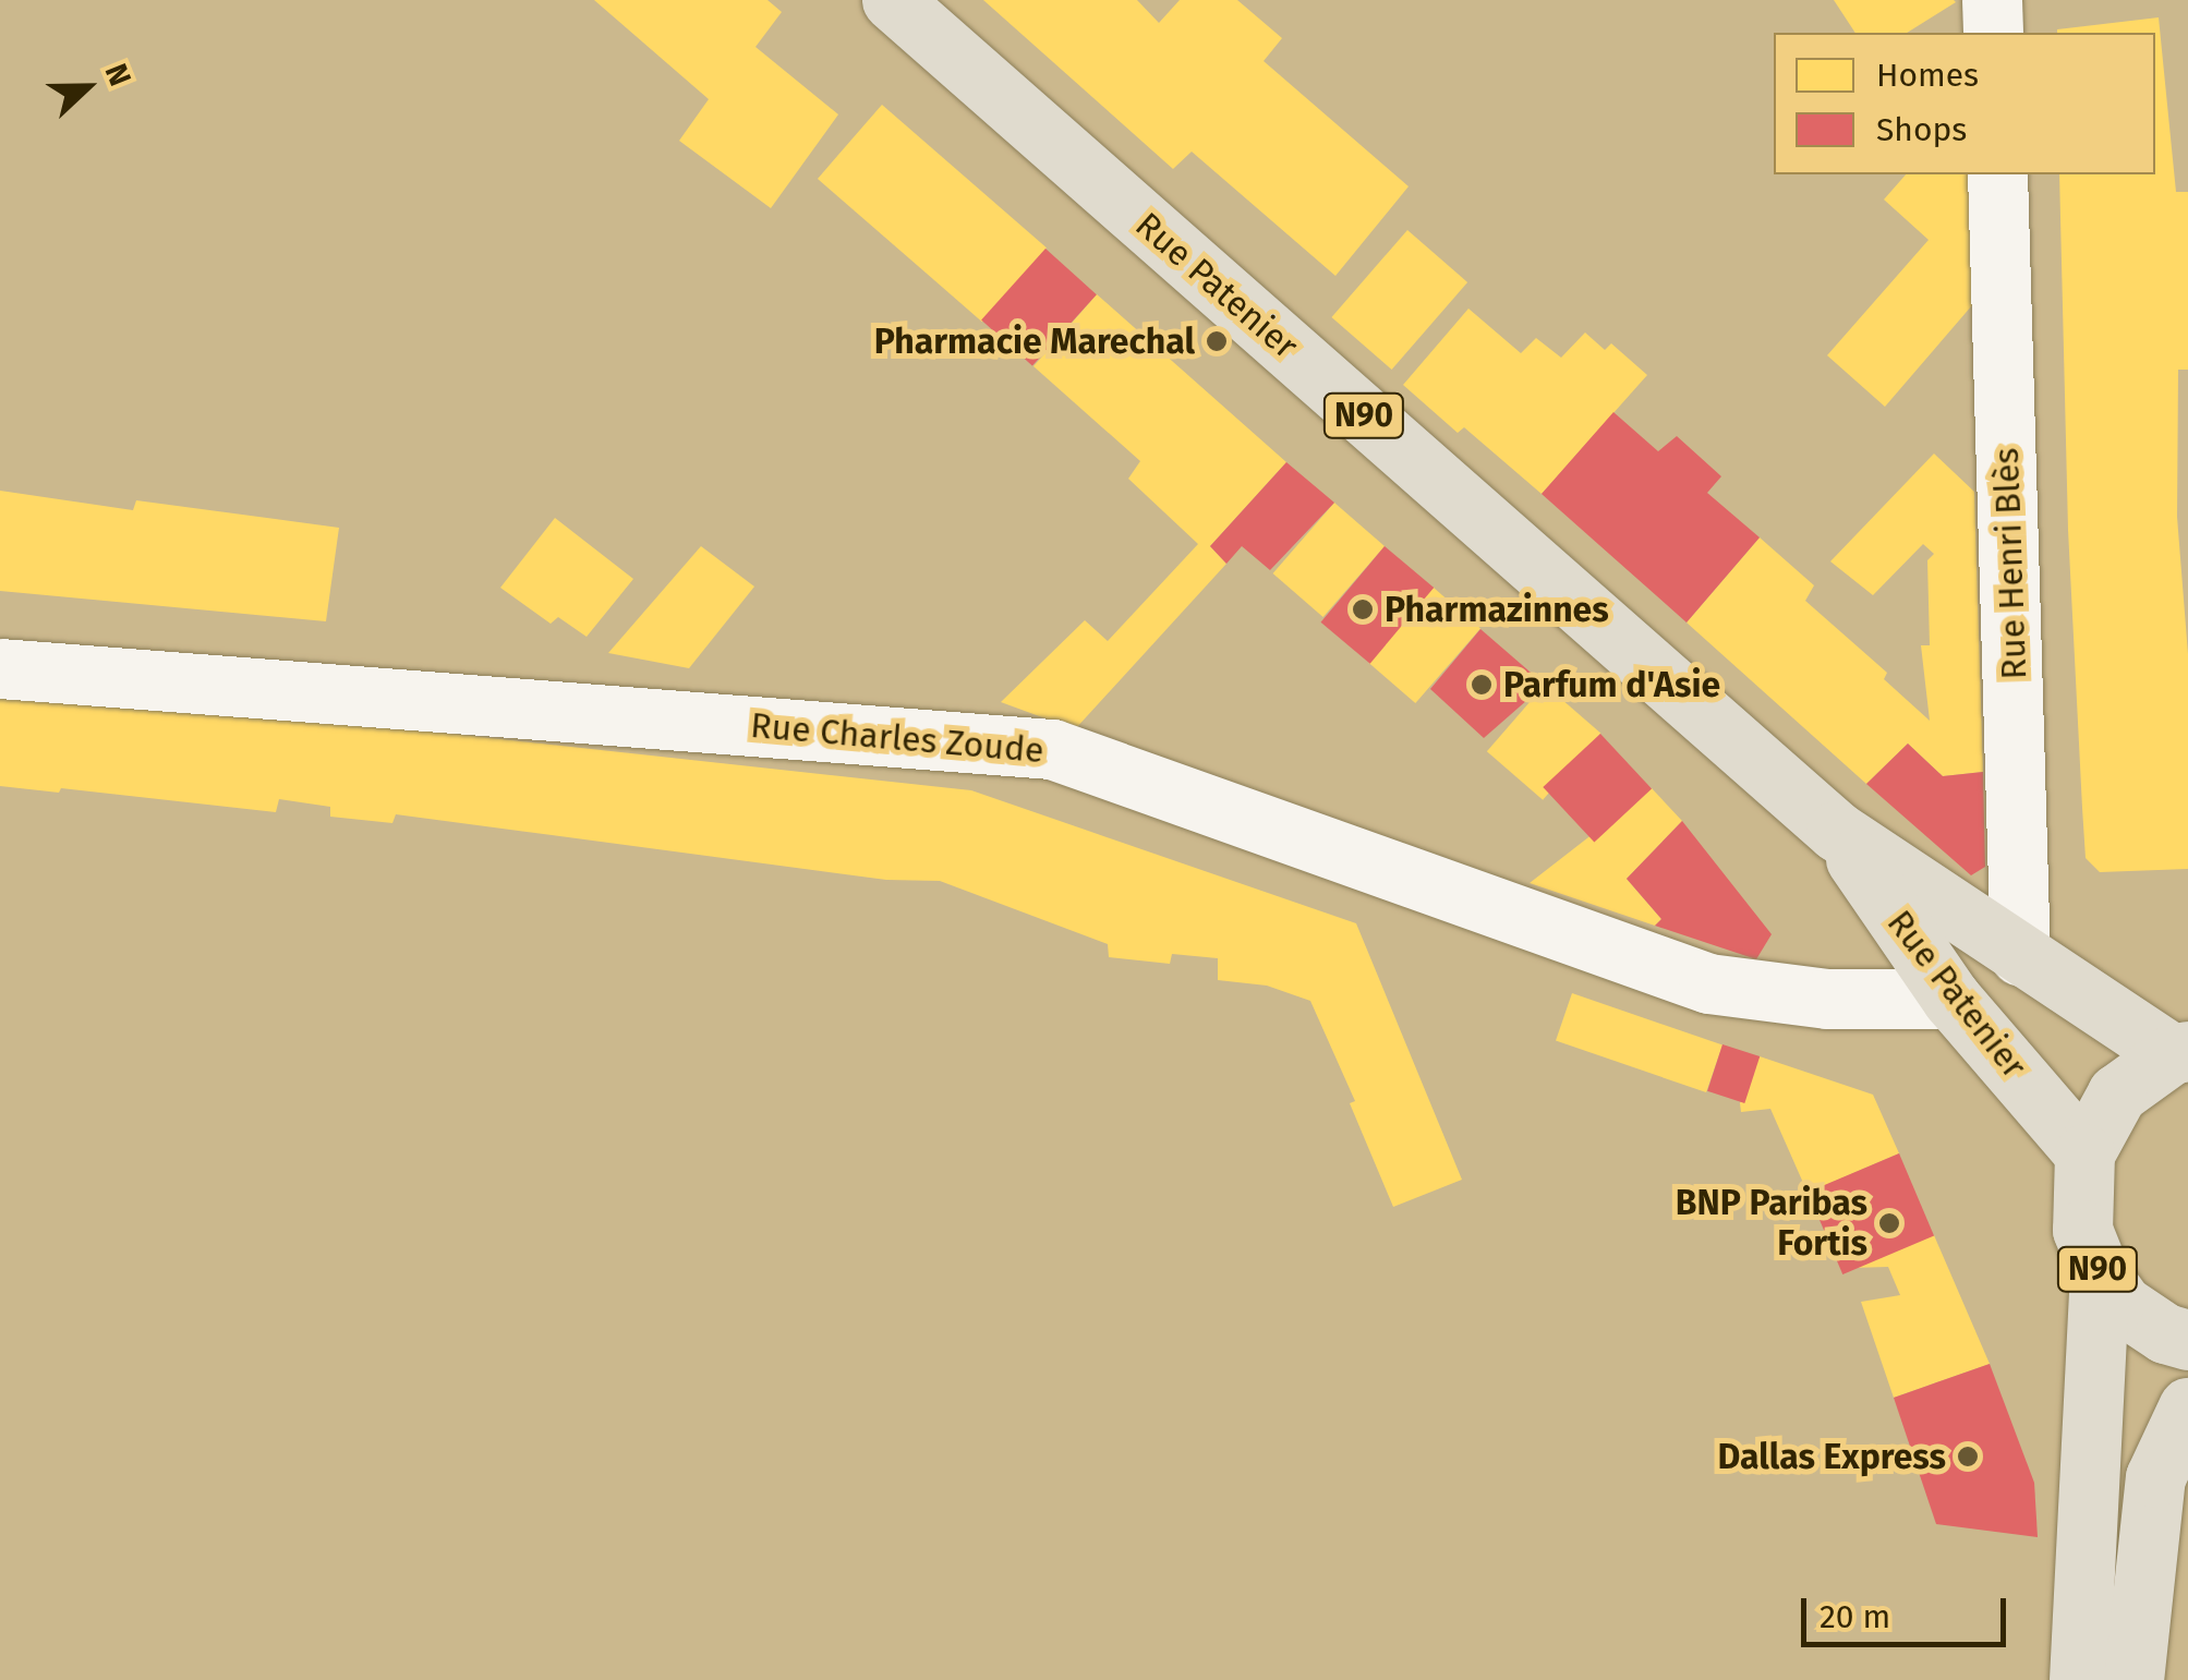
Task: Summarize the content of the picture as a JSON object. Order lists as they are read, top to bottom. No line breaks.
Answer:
{"streets":{"main road":["Rue Patenier","N90"],"street":["Rue Henri Blès","Rue Charles Zoude"]},"crossings":[["Rue Patenier","N90"],["Rue Patenier","Rue Henri Blès"],["Rue Patenier","Rue Charles Zoude"]],"places":["Pharmacie Marechal","Pharmazinnes","Parfum d'Asie","BNP Paribas Fortis","Dallas Express"],"legend":["Homes","Shops"],"scale_bar":"20 m","north":"right"}
